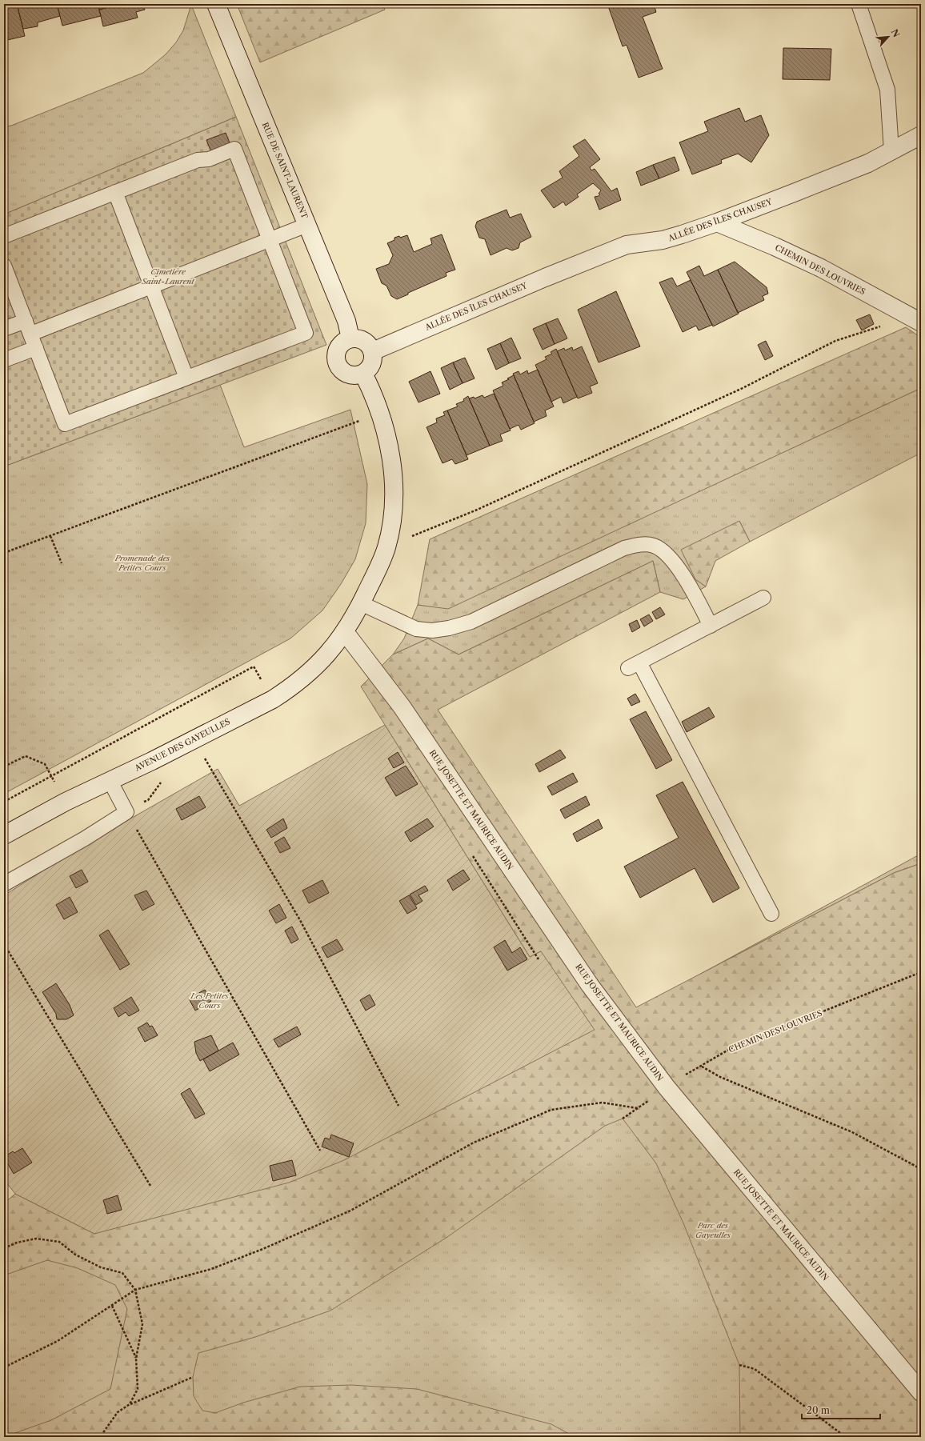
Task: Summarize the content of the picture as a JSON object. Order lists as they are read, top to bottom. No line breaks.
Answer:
{"streets":{"street":["RUE DE SAINT-LAURENT","ALLÉE DES ÎLES CHAUSEY","CHEMIN DES LOUVRIES","AVENUE DES GAYEULLES","RUE JOSETTE ET MAURICE AUDIN"]},"crossings":[["RUE DE SAINT-LAURENT","ALLÉE DES ÎLES CHAUSEY"],["ALLÉE DES ÎLES CHAUSEY","CHEMIN DES LOUVRIES"],["CHEMIN DES LOUVRIES","RUE JOSETTE ET MAURICE AUDIN"],["AVENUE DES GAYEULLES","RUE JOSETTE ET MAURICE AUDIN"]],"parks":["Cimetière Saint-Laurent","Promenade des Petites Cours","Les Petites Cours","Parc des Gayeulles"],"scale_bar":"20 m","north":"top right"}
